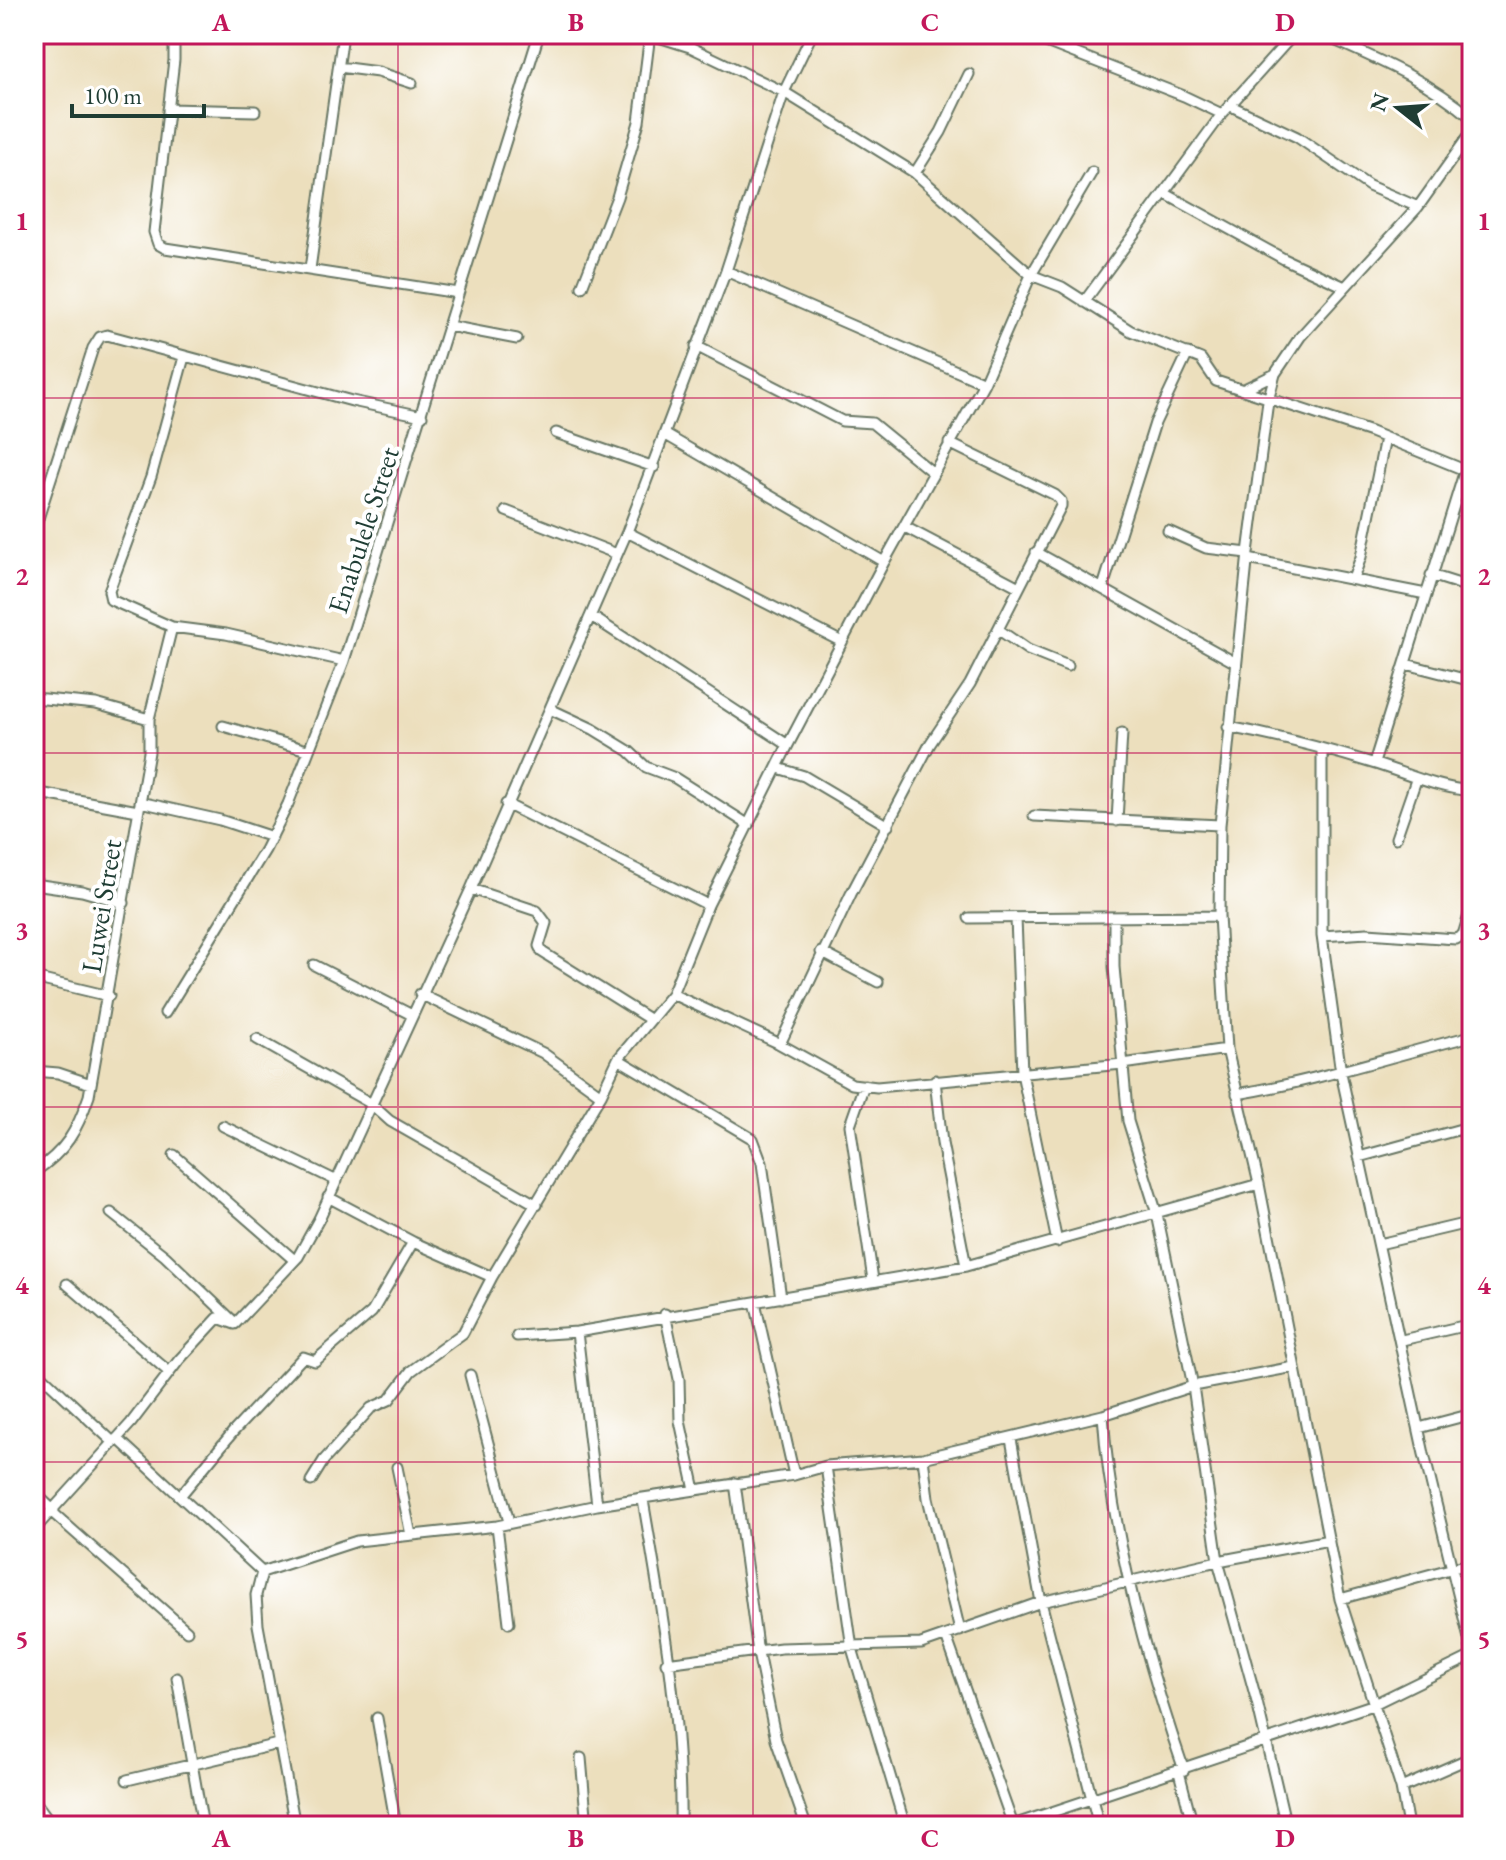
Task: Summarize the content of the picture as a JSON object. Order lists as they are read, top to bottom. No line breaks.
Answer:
{"streets":{"street":["Enabulele Street","Luwei Street"]},"scale_bar":"100 m","north":"left","grid":{"columns":["A","B","C","D"],"rows":["1","2","3","4","5"]}}
